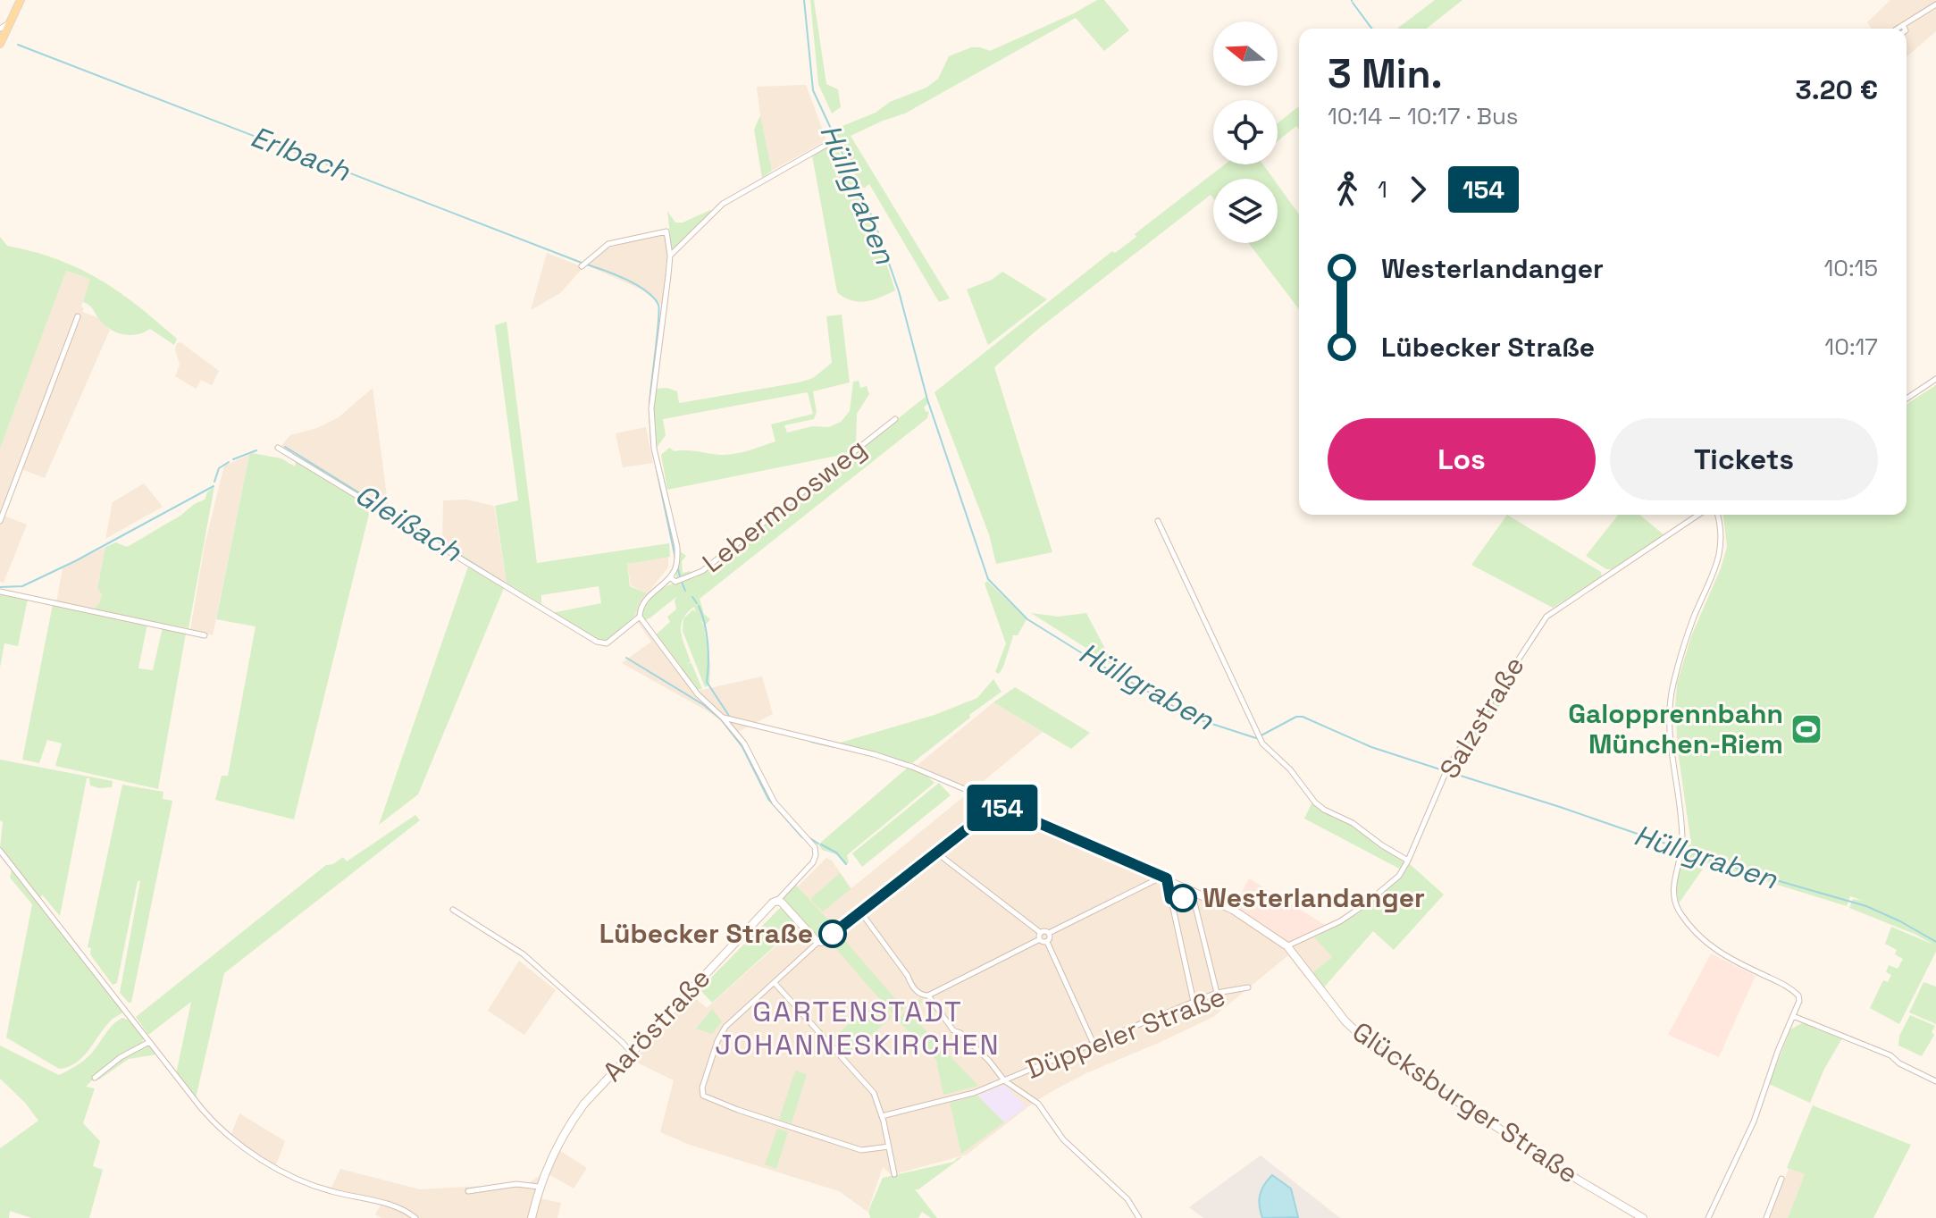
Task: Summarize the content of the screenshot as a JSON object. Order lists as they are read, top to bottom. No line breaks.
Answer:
{"streets":{"street":["Lebermoosweg","Salzstraße","Aaröstraße","Düppeler Straße","Glücksburger Straße"]},"crossings":[["Salzstraße","Glücksburger Straße"],["Aaröstraße","Glücksburger Straße"]],"districts":["GARTENSTADT JOHANNESKIRCHEN"],"water":["Erlbach","Hüllgraben","Gleißach"],"places":{"sports":["Galopprennbahn München-Riem"],"other":["Westerlandanger","Lübecker Straße"]},"lines":["bus line 154"],"north":"left","page":{"on_map":"154","heading":["3 Min.","10:14 – 10:17 · Bus","3.20 €"],"legs":["1","154"],"list":[{"name":"Westerlandanger","value":"10:15"},{"name":"Lübecker Straße","value":"10:17"}],"buttons":["Los","Tickets"]}}
